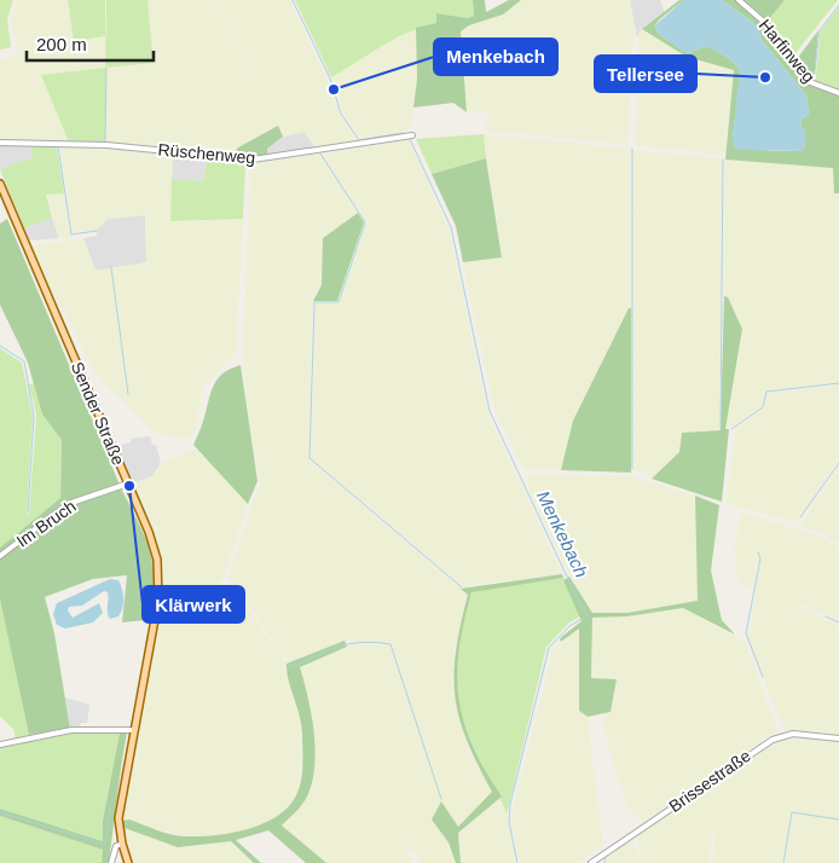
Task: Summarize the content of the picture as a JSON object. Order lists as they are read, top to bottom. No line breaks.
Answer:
{"streets":{"main road":["Sender Straße"],"street":["Harfinweg","Rüschenweg","Im Bruch","Brissestraße"]},"crossings":[["Sender Straße","Im Bruch"]],"water":["Menkebach"],"places":["Tellersee","Menkebach","Klärwerk"],"scale_bar":"200 m"}
